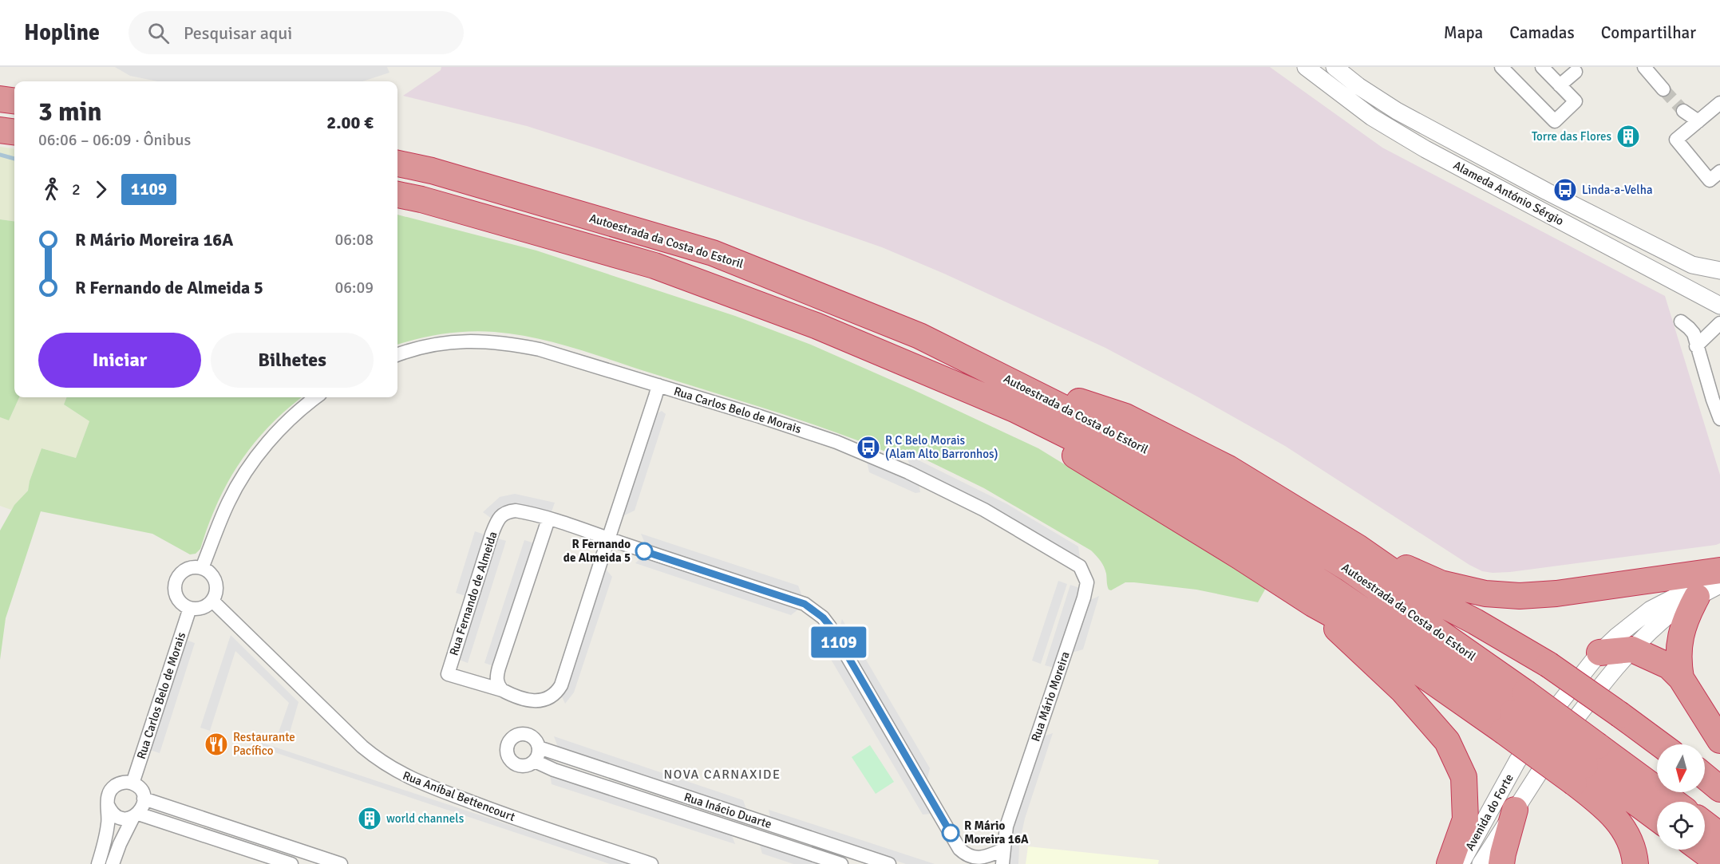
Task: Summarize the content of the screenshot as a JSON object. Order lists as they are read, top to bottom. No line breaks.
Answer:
{"streets":{"highway":["Autoestrada da Costa do Estoril"],"street":["Alameda António Sérgio","Rua Carlos Belo de Morais","Rua Fernando de Almeida","Rua Mário Moreira","Rua Aníbal Bettencourt","Rua Inácio Duarte","Avenida do Forte"]},"crossings":[["Rua Carlos Belo de Morais","Rua Fernando de Almeida"],["Rua Carlos Belo de Morais","Rua Mário Moreira"],["Rua Carlos Belo de Morais","Rua Aníbal Bettencourt"]],"districts":["NOVA CARNAXIDE"],"places":{"building":["Torre das Flores","world channels"],"bus stop":["Linda-a-Velha","R C Belo Morais (Alam Alto Barronhos)"],"other":["R Fernando de Almeida 5","R Mário Moreira 16A"],"restaurant":["Restaurante Pacífico"]},"lines":["bus line 1109"],"north":"bottom","page":{"header":"Hopline","search":"Pesquisar aqui","nav":["Mapa","Camadas","Compartilhar"],"on_map":"1109","heading":["3 min","06:06 – 06:09 · Ônibus","2.00 €"],"legs":["2","1109"],"list":[{"name":"R Mário Moreira 16A","value":"06:08"},{"name":"R Fernando de Almeida 5","value":"06:09"}],"buttons":["Iniciar","Bilhetes"]}}
